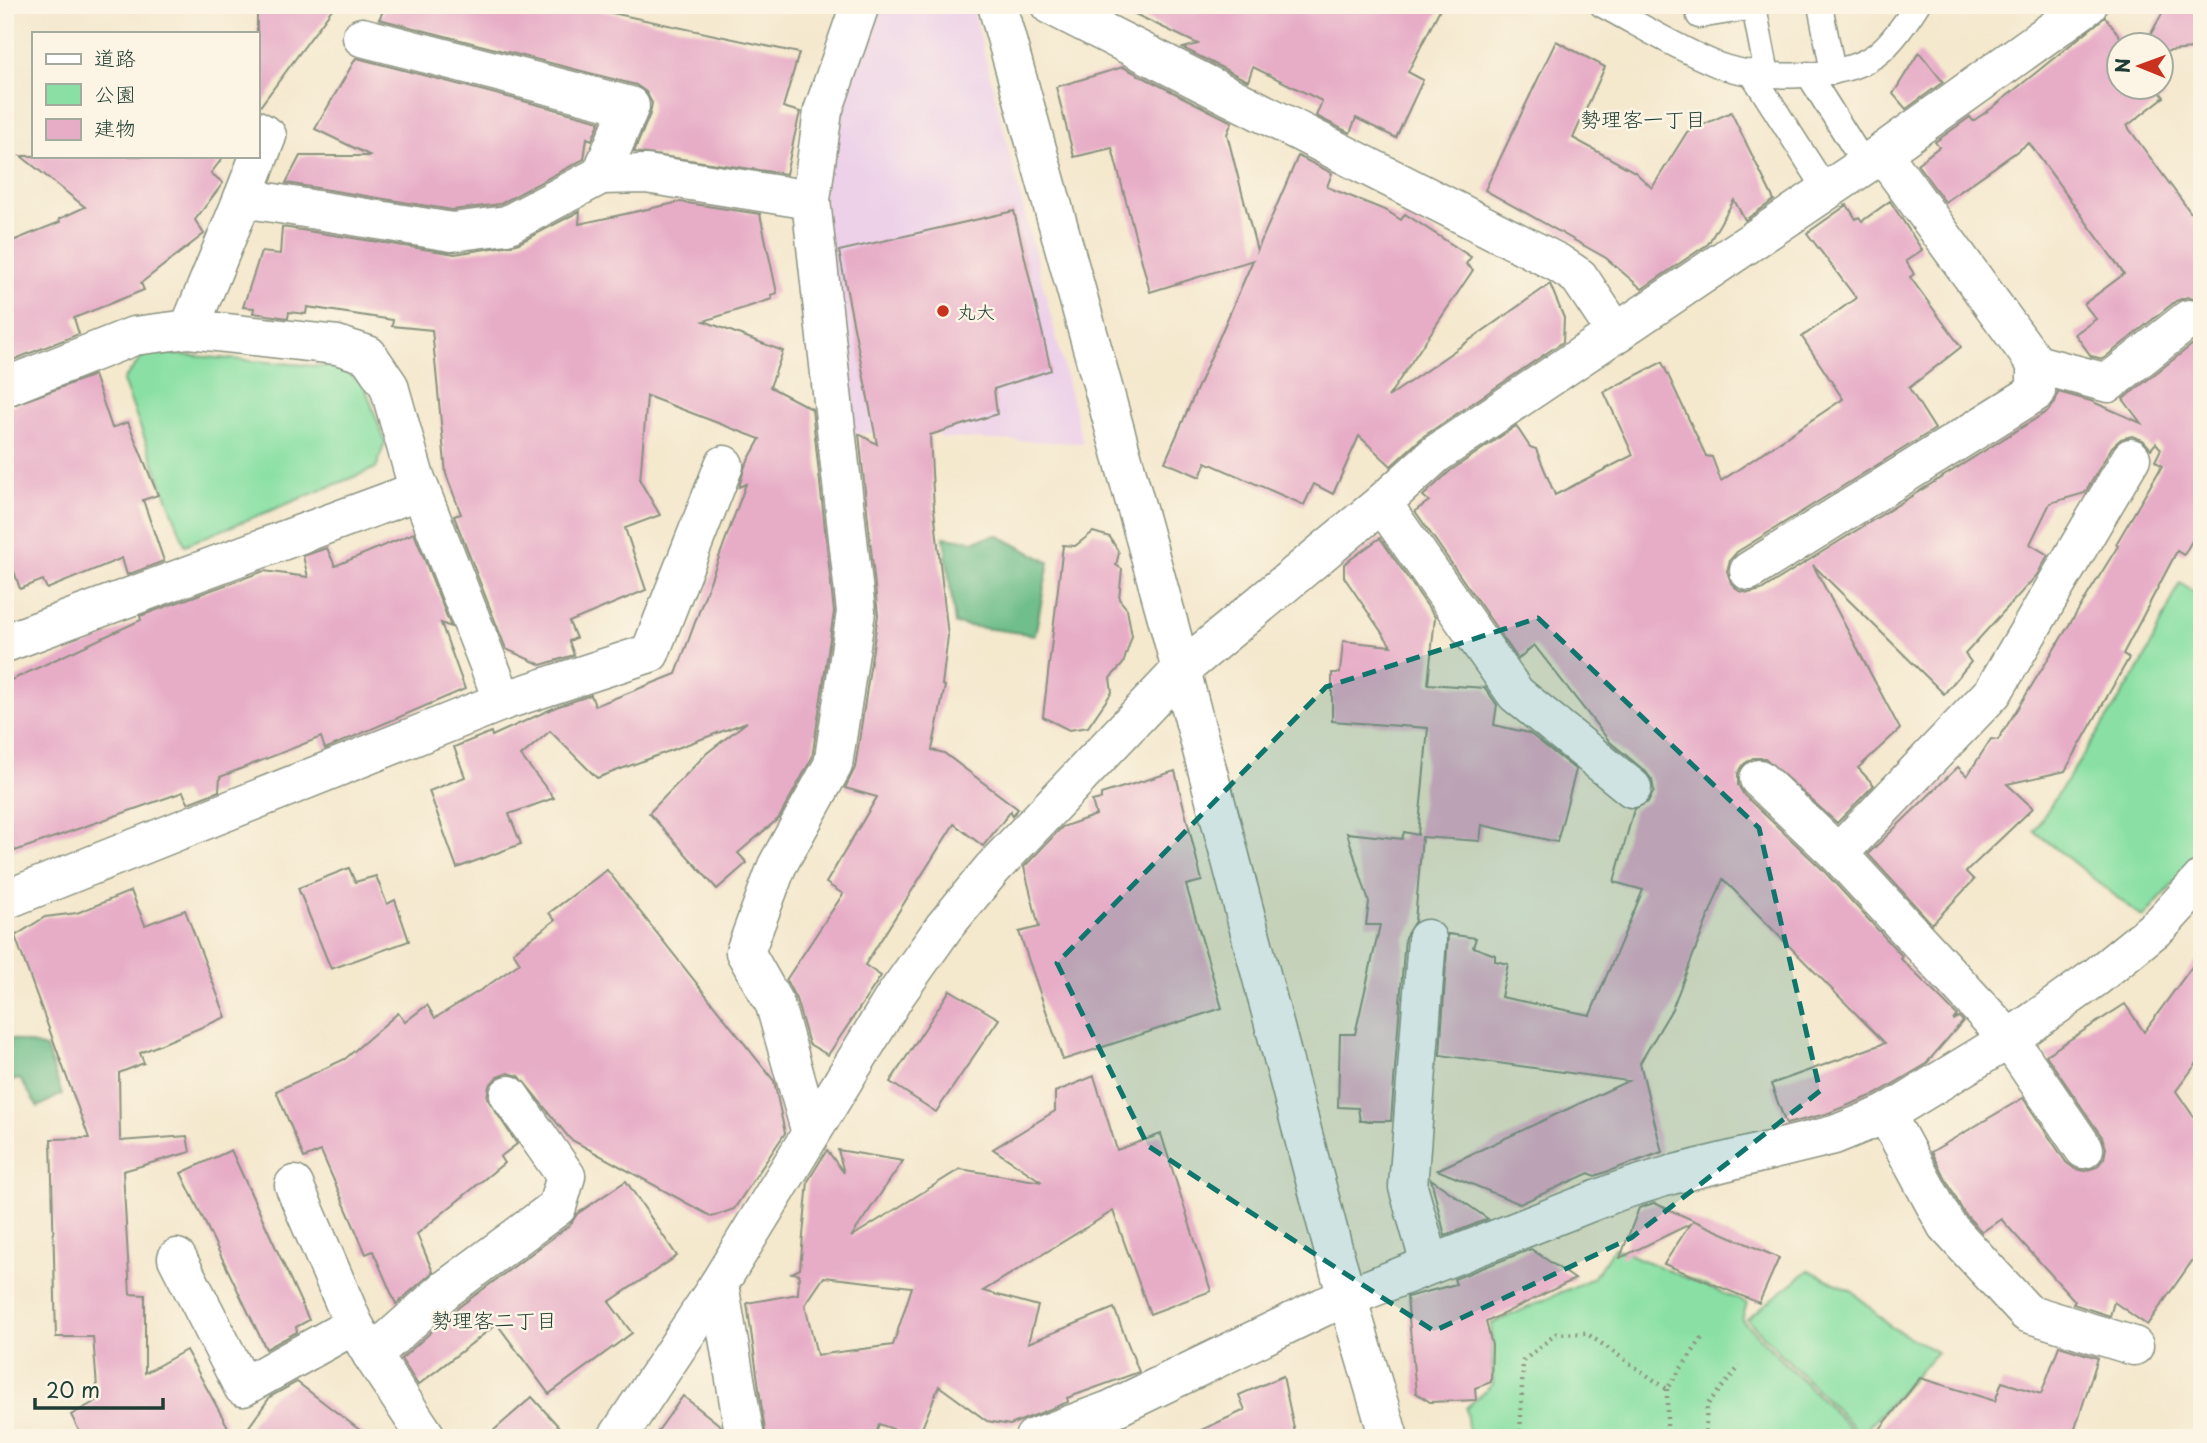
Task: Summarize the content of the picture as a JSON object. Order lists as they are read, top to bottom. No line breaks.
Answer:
{"districts":["勢理客一丁目","勢理客二丁目"],"places":["丸大"],"legend":["道路","公園","建物"],"scale_bar":"20 m","north":"left"}
